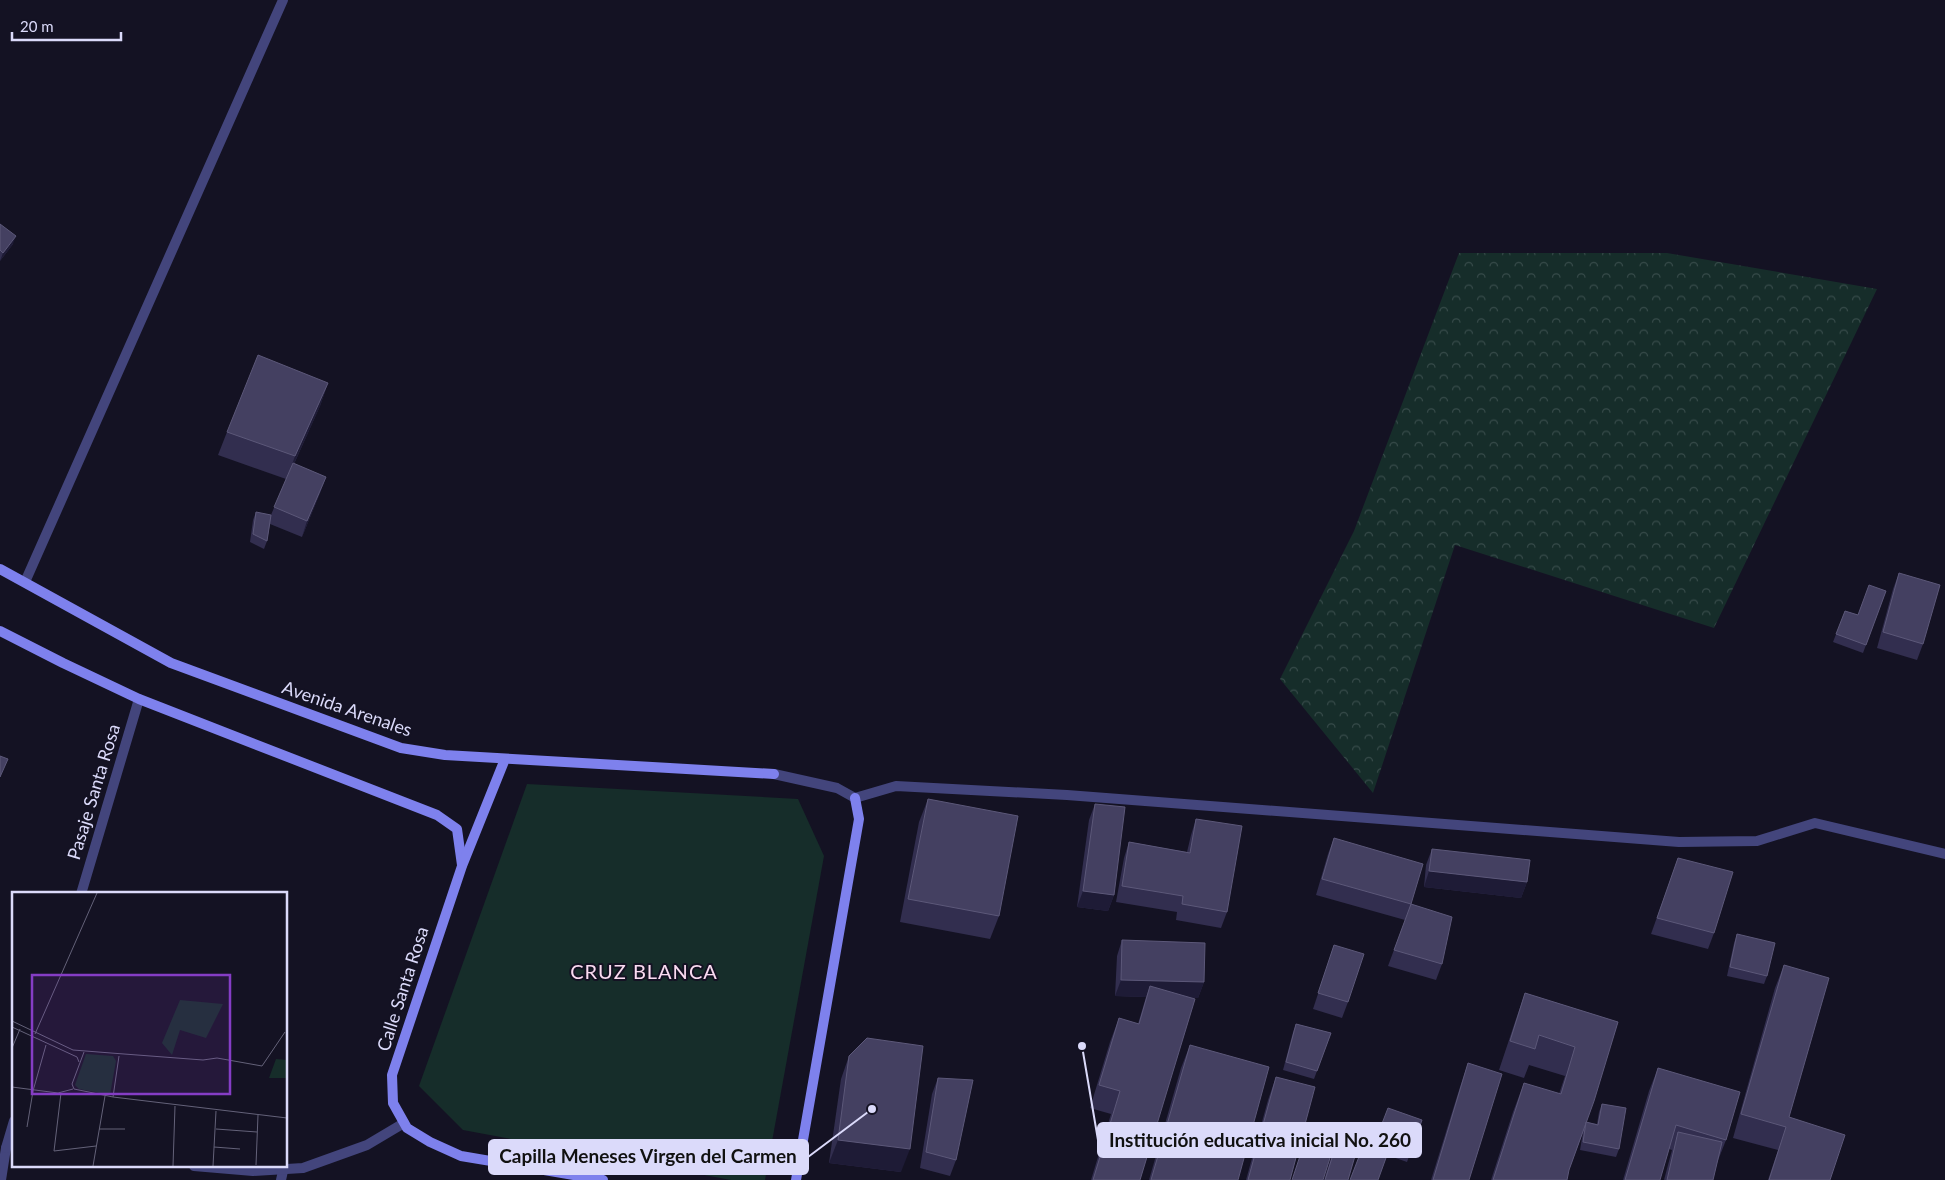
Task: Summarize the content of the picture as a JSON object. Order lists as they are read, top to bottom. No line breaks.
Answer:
{"streets":{"main road":["Avenida Arenales","Calle Santa Rosa"],"street":["Pasaje Santa Rosa"]},"crossings":[["Avenida Arenales","Calle Santa Rosa"]],"districts":["CRUZ BLANCA"],"places":["Institución educativa inicial No. 260","Capilla Meneses Virgen del Carmen"],"scale_bar":"20 m"}
